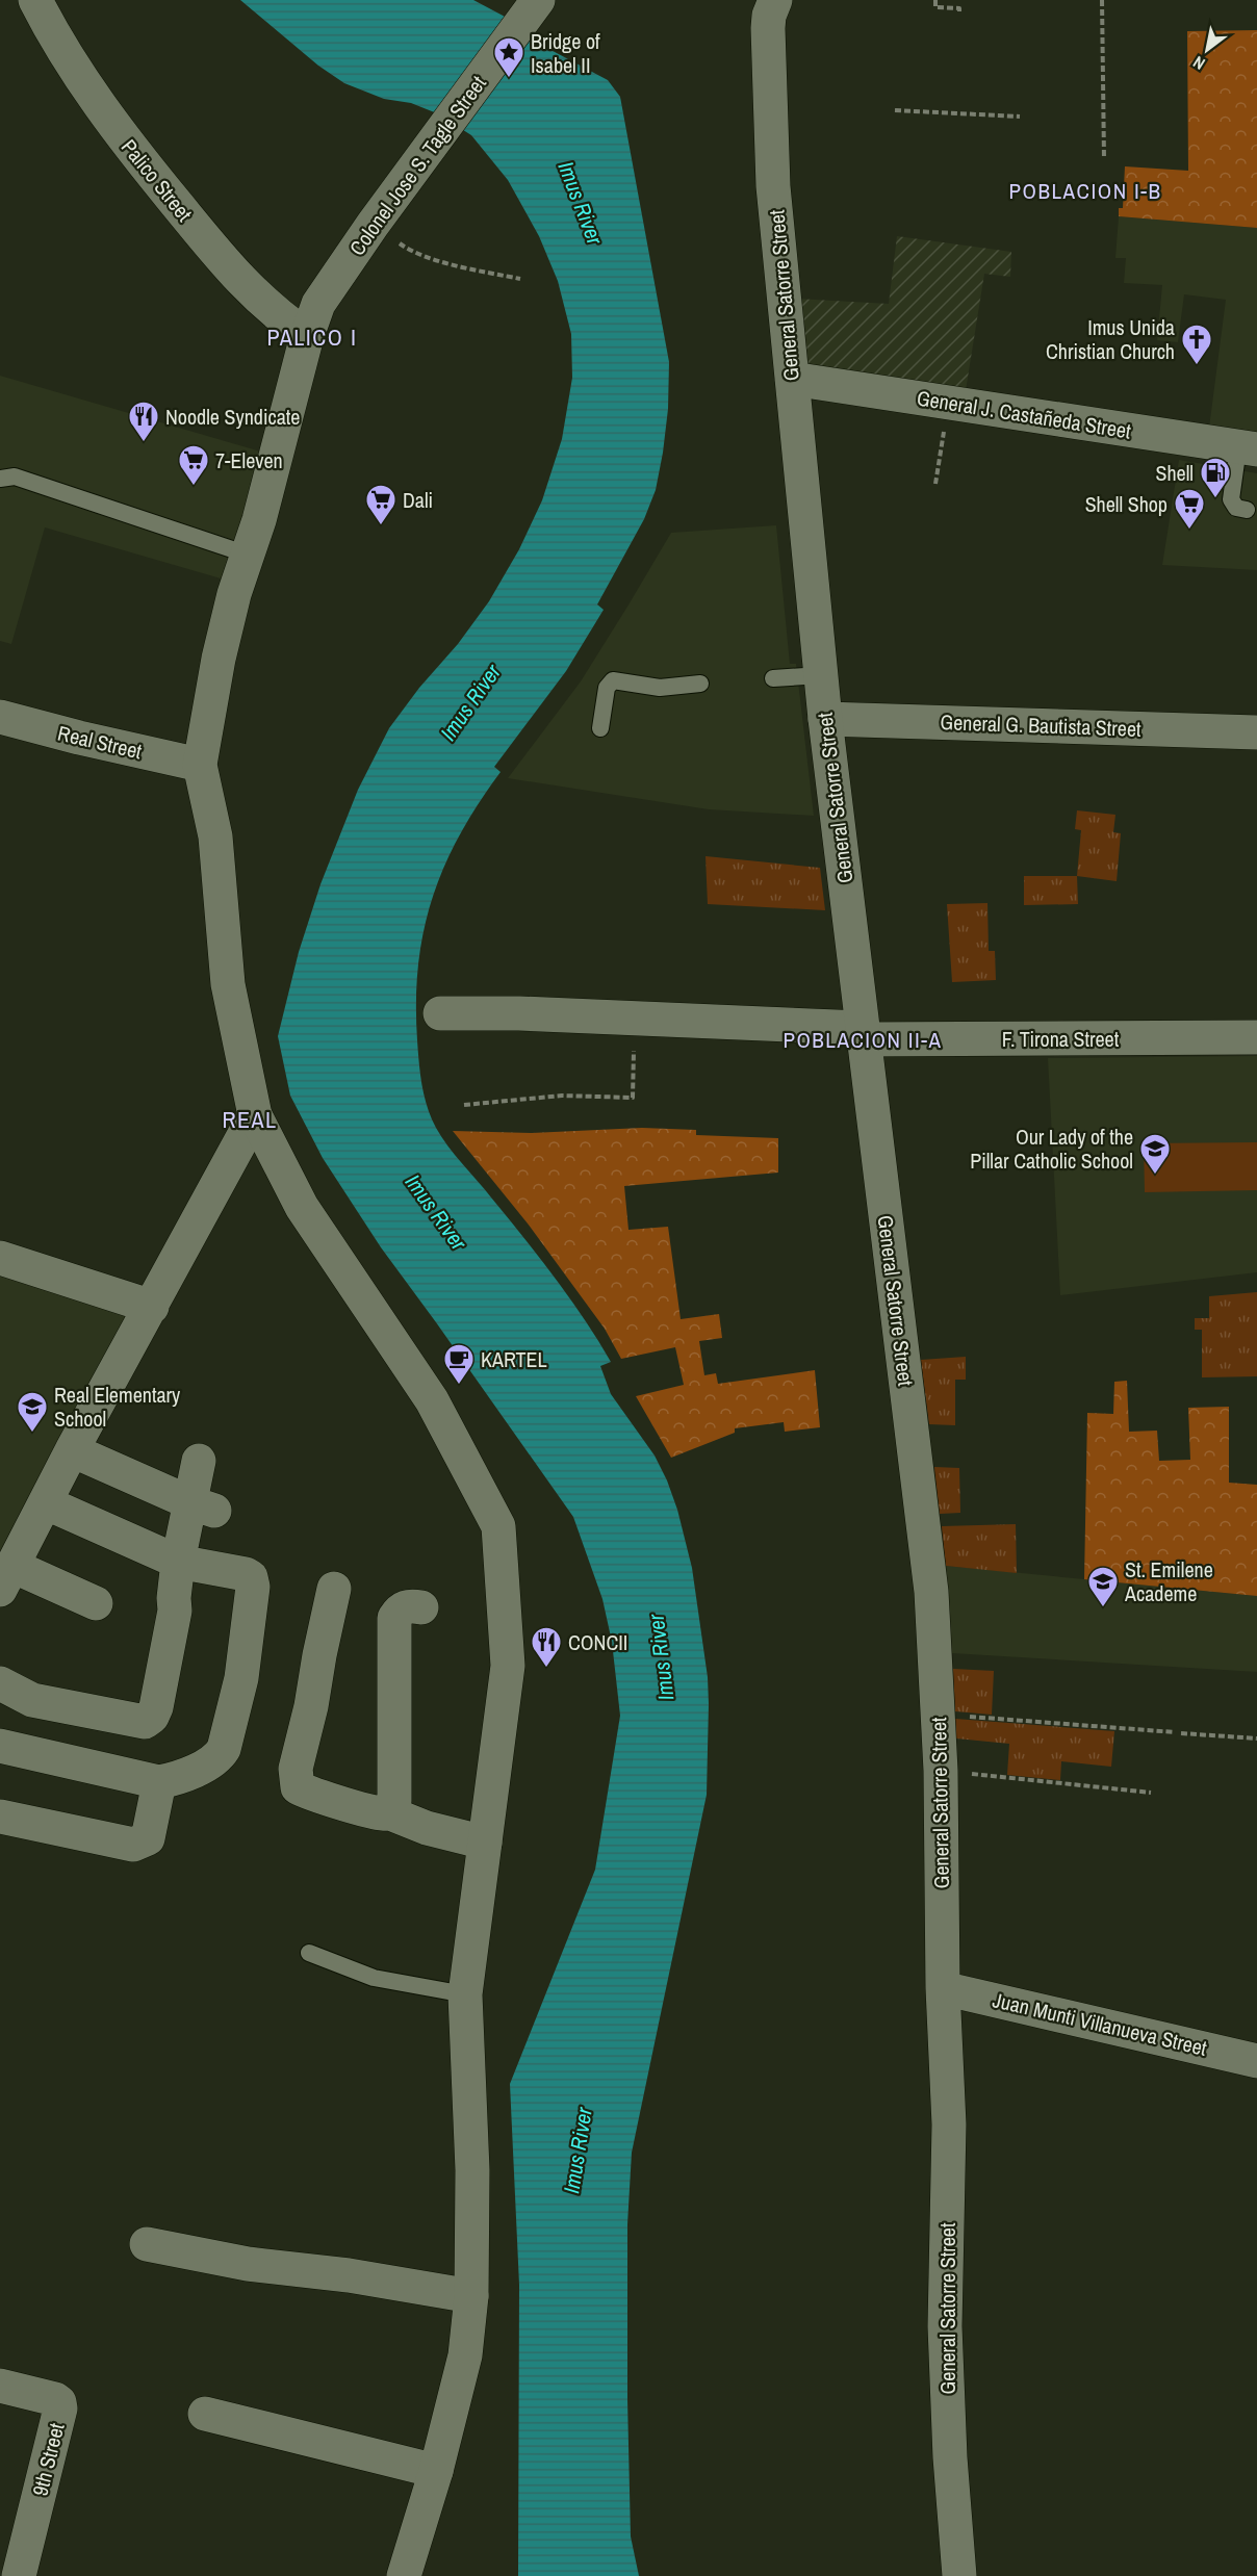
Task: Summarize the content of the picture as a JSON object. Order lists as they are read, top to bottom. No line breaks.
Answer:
{"streets":{"street":["Colonel Jose S. Tagle Street","Palico Street","General Satorre Street","General J. Castañeda Street","General G. Bautista Street","Real Street","F. Tirona Street","Juan Munti Villanueva Street","9th Street"]},"crossings":[["Colonel Jose S. Tagle Street","Palico Street"],["Colonel Jose S. Tagle Street","Real Street"],["General Satorre Street","General J. Castañeda Street"],["General Satorre Street","General G. Bautista Street"],["General Satorre Street","F. Tirona Street"],["General Satorre Street","Juan Munti Villanueva Street"]],"districts":["POBLACION I-B","PALICO I","POBLACION II-A","REAL"],"water":["Imus River"],"places":{"place":["Bridge of Isabel II"],"church":["Imus Unida Christian Church"],"restaurant":["Noodle Syndicate","CONCII"],"supermarket":["7-Eleven","Dali","Shell Shop"],"fuel station":["Shell"],"school or university":["Our Lady of the Pillar Catholic School","Real Elementary School","St. Emilene Academe"],"cafe":["KARTEL"]},"north":"bottom left"}
